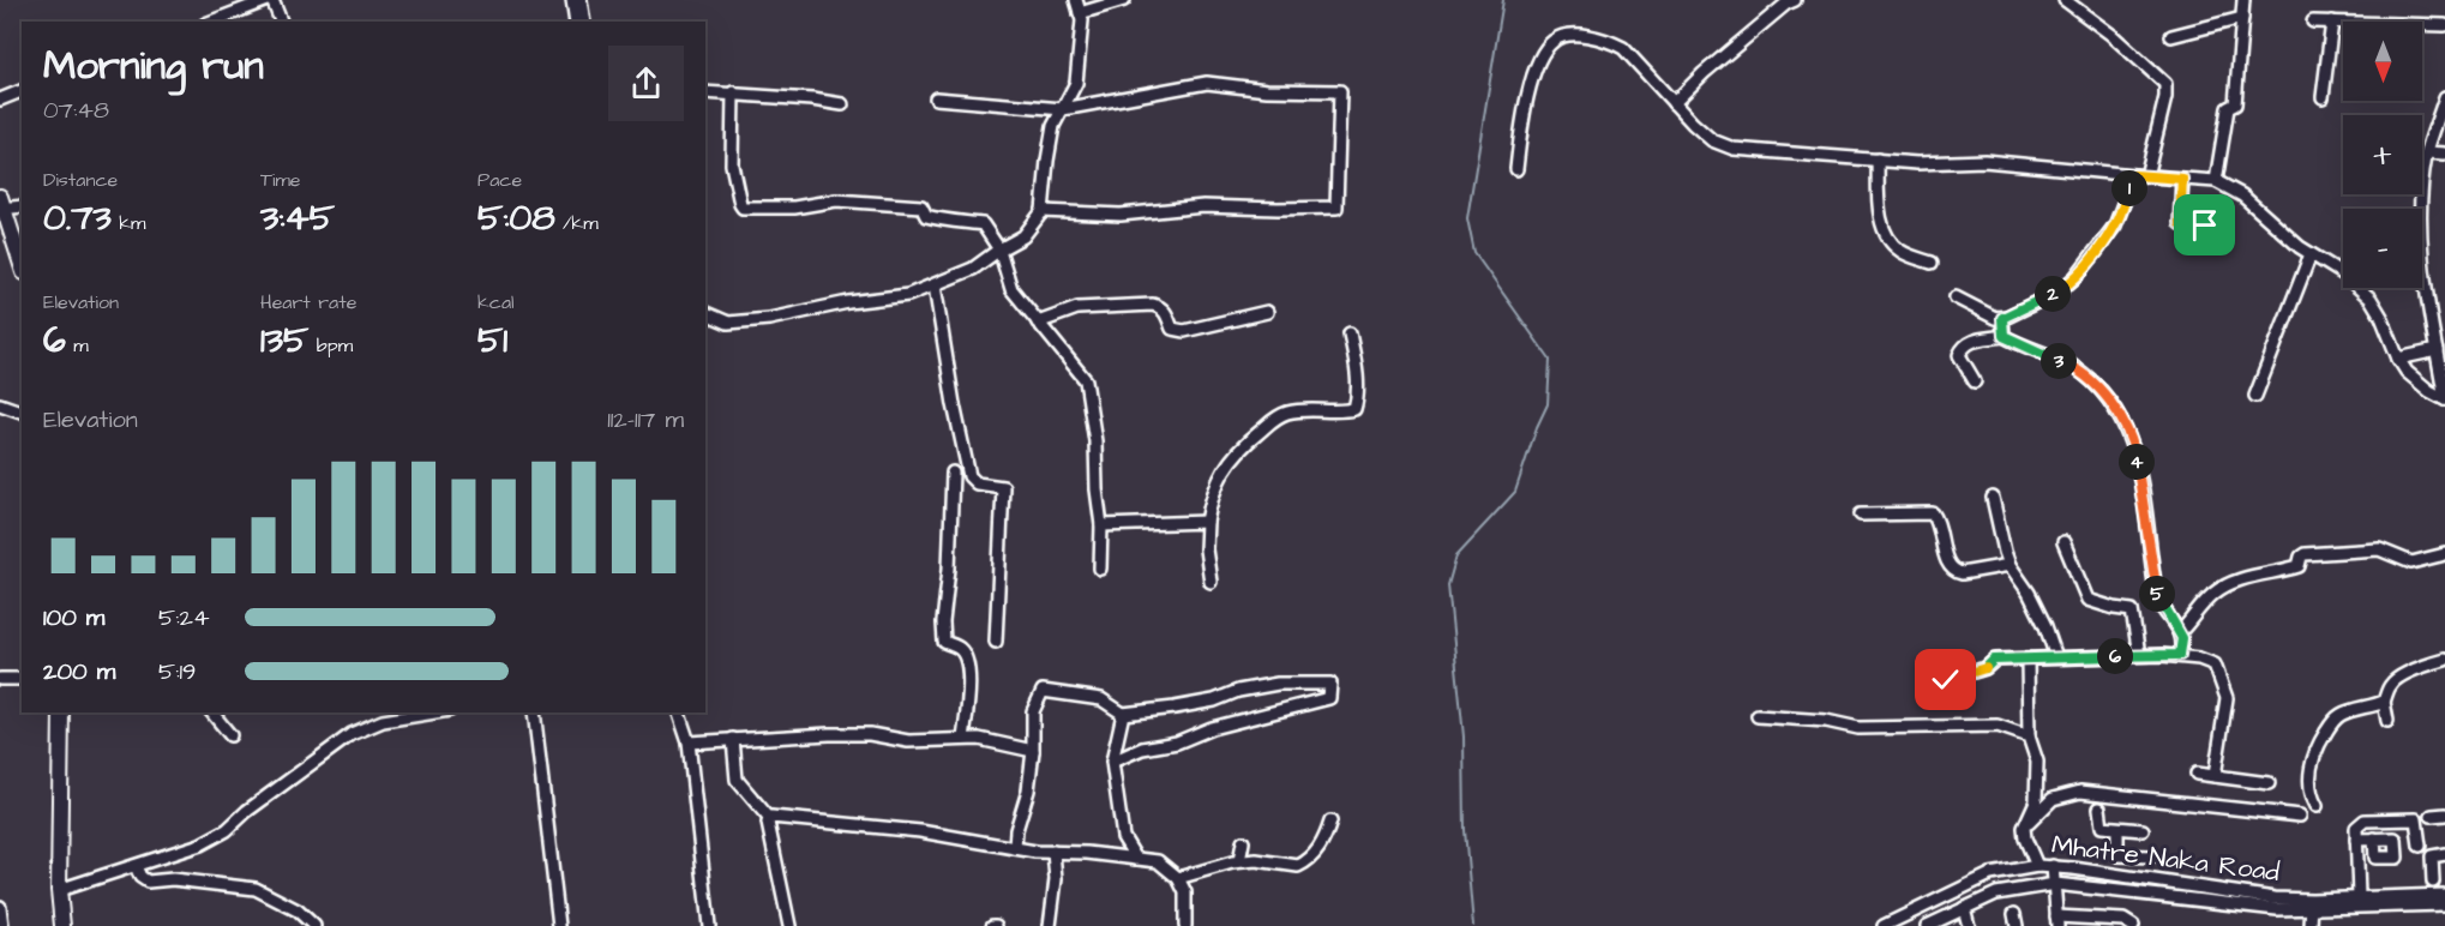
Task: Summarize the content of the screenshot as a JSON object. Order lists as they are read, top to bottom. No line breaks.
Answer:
{"streets":{"street":["Mhatre Naka Road"]},"north":"bottom","page":{"map_buttons":["+","−"],"heading":["Morning run","07:48"],"stats":[["Distance","0.73 km"],["Time","3:45"],["Pace","5:08 /km"],["Elevation","6 m"],["Heart rate","135 bpm"],["kcal","51"]],"pins":["1","2","3","4","5","6"],"chart":["Elevation","112–117 m"],"list":[{"name":"100 m","note":"5:24"},{"name":"200 m","note":"5:19"}]}}
